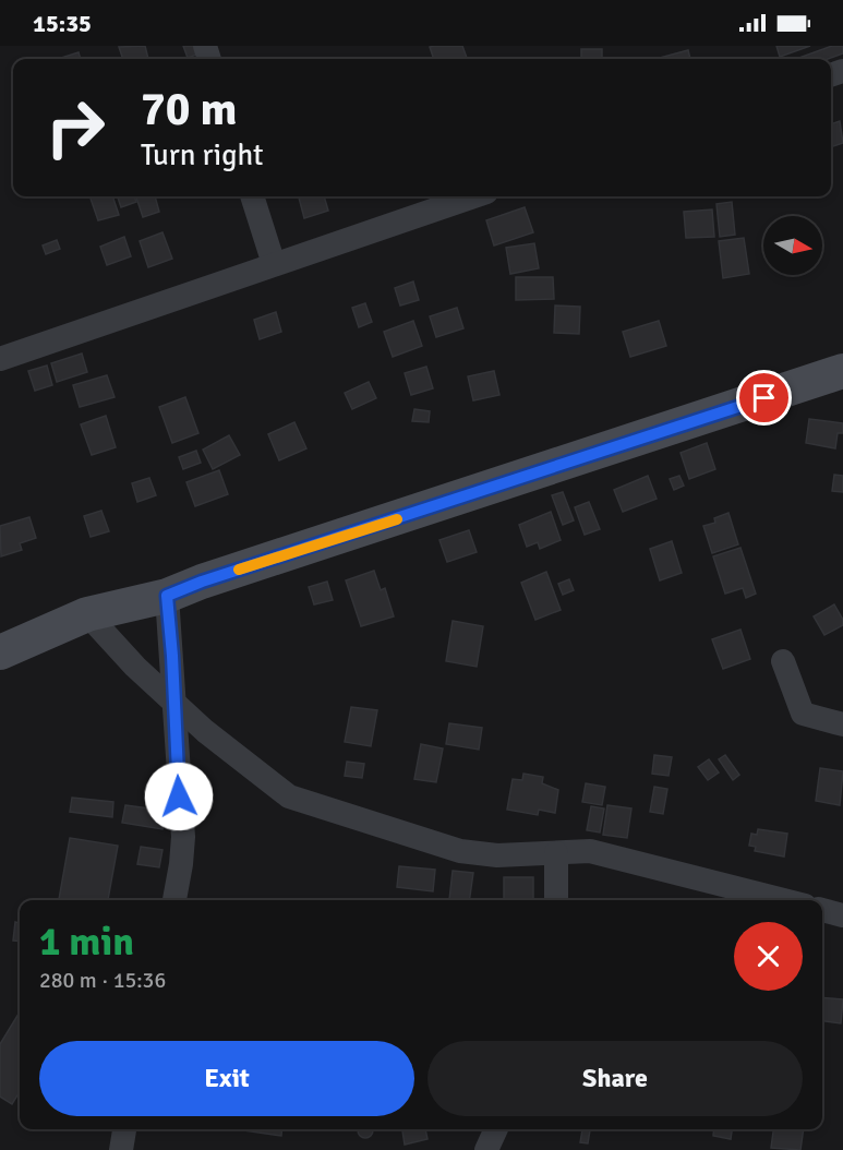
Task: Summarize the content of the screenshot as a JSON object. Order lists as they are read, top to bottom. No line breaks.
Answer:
{"north":"right","page":{"status":"15:35","turn":["70 m","Turn right"],"heading":["1 min","280 m · 15:36"],"buttons":["Exit","Share"]}}
